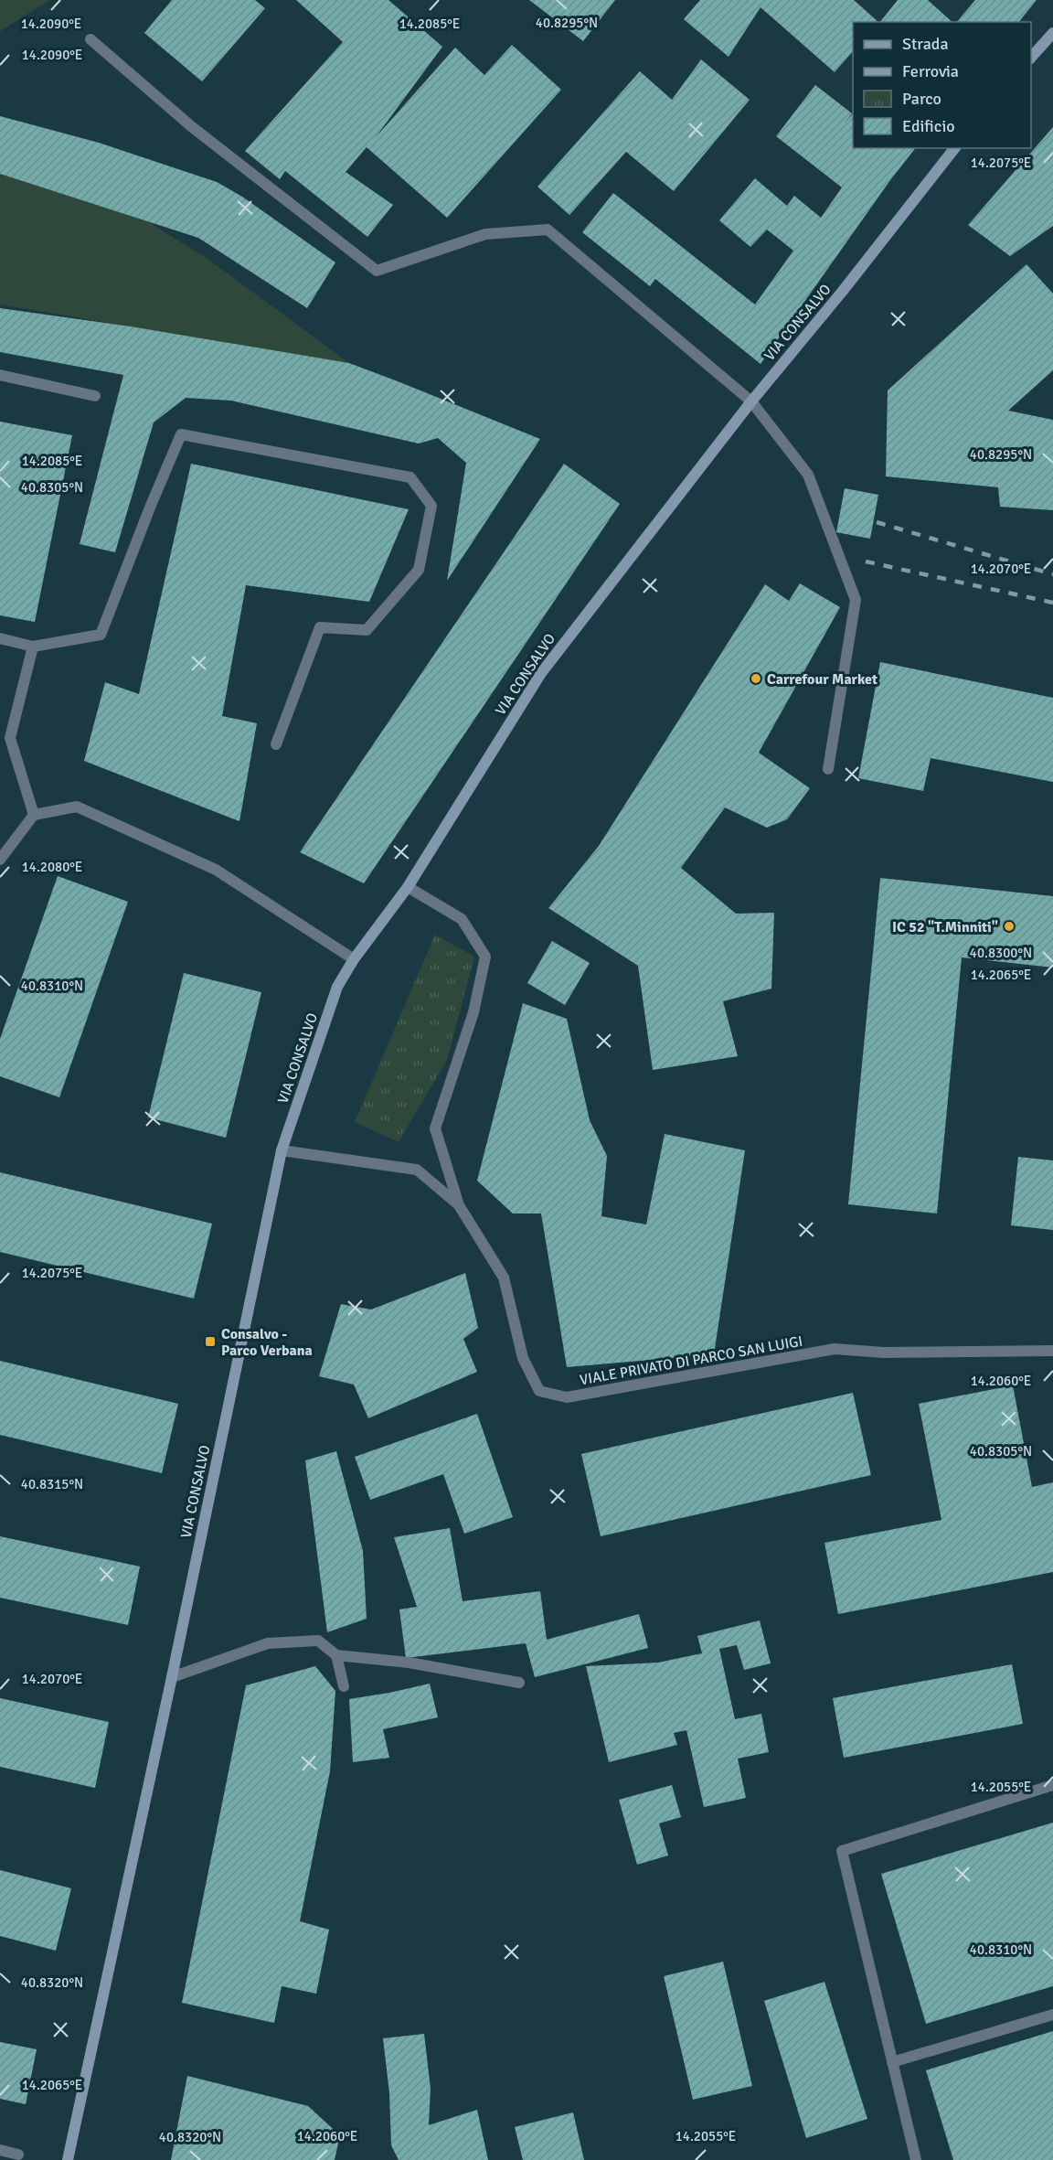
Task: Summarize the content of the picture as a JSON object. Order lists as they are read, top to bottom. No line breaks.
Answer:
{"streets":{"street":["VIA CONSALVO"],"lane":["VIALE PRIVATO DI PARCO SAN LUIGI"]},"places":{"other":["Carrefour Market","IC 52 \"T.Minniti\""],"transit":["Consalvo - Parco Verbana"]},"legend":["Strada","Ferrovia","Parco","Edificio"],"coordinates":["40.8295°N","14.2085°E","14.2090°E","14.2075°E","40.8305°N","14.2070°E","14.2080°E","40.8300°N","14.2065°E","40.8310°N","14.2060°E","40.8315°N","14.2055°E","40.8320°N"]}
